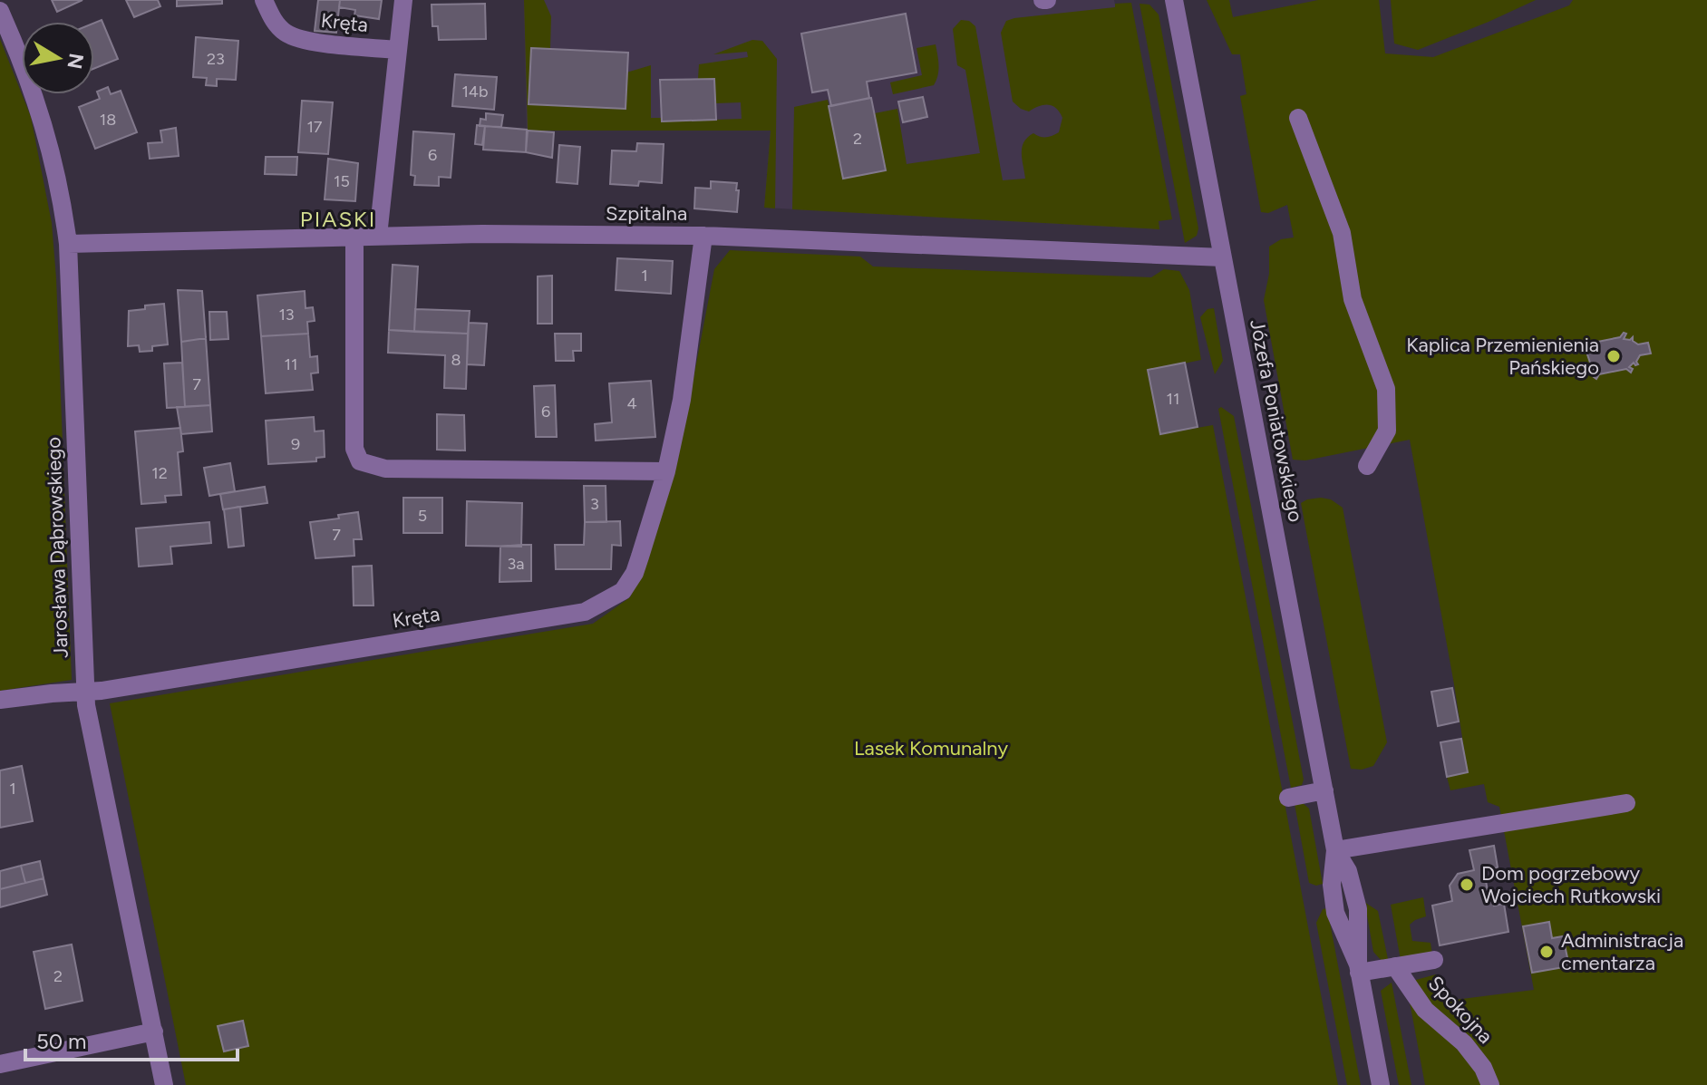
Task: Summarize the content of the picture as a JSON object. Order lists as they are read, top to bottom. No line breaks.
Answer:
{"streets":{"street":["Kręta","Szpitalna","Józefa Poniatowskiego","Jarosława Dąbrowskiego","Spokojna"]},"crossings":[["Kręta","Szpitalna"],["Kręta","Jarosława Dąbrowskiego"],["Szpitalna","Józefa Poniatowskiego"],["Szpitalna","Jarosława Dąbrowskiego"]],"districts":["PIASKI"],"parks":["Lasek Komunalny"],"places":["Kaplica Przemienienia Pańskiego","Dom pogrzebowy Wojciech Rutkowski","Administracja cmentarza"],"house_numbers":["23","14b","18","17","2","6","15","1","13","8","11","7","11","4","6","9","12","3","5","7","3a","1","2"],"scale_bar":"50 m","north":"right"}
